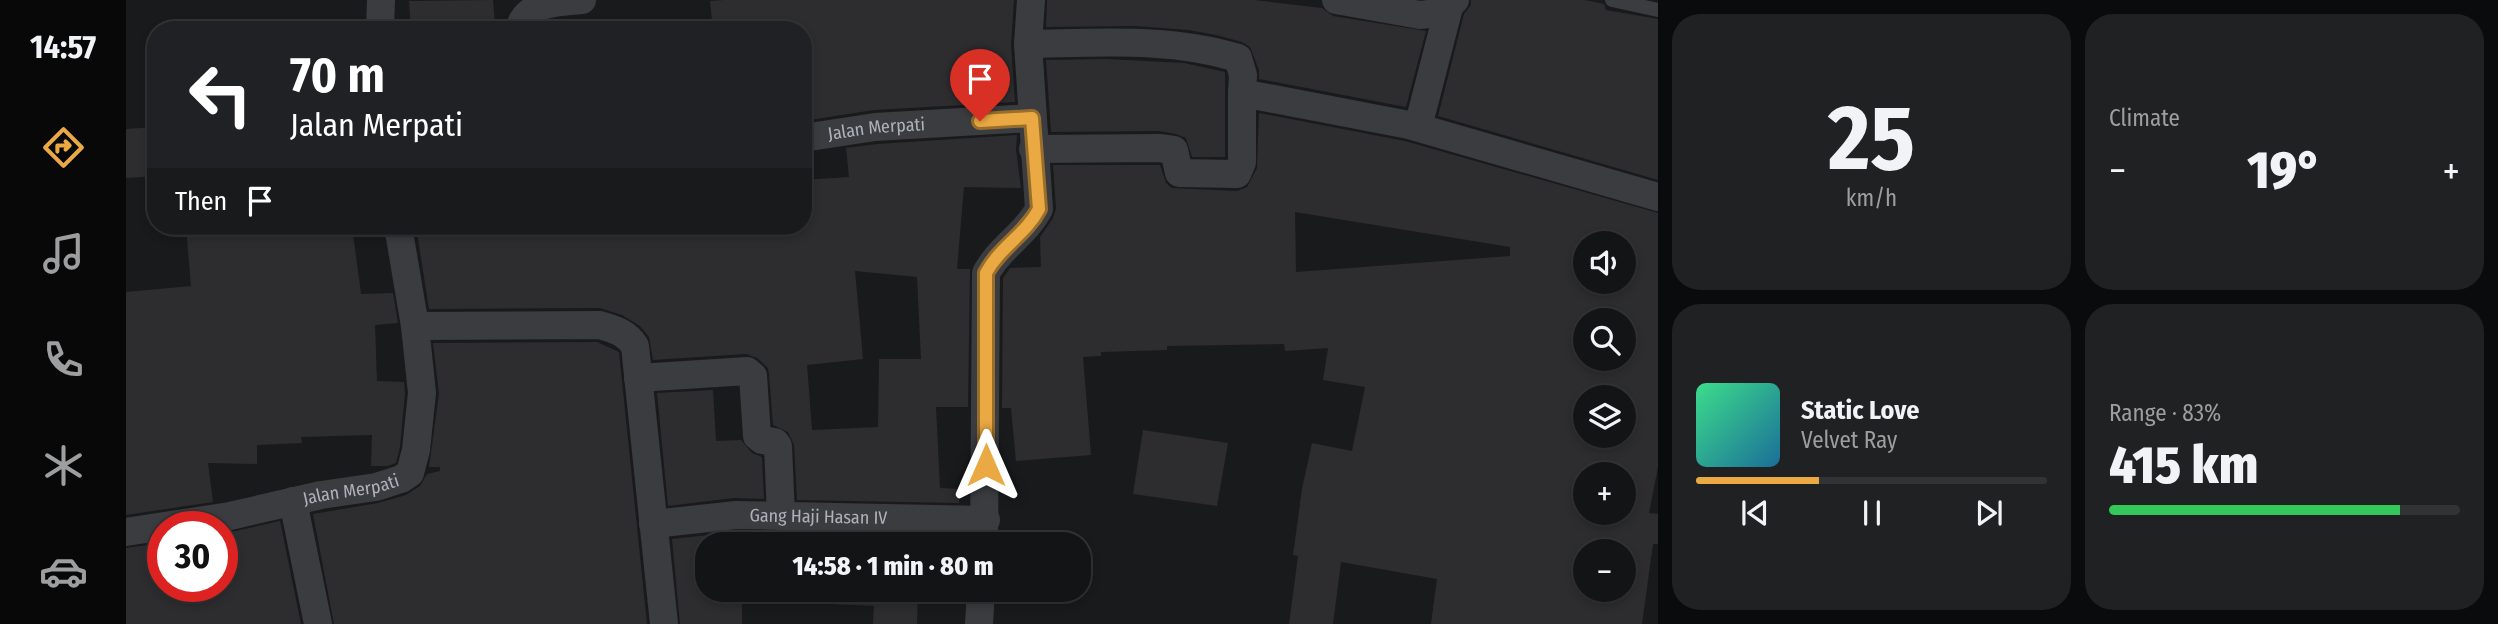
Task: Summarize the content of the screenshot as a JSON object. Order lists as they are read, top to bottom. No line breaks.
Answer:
{"streets":{"street":["Jalan Merpati","Gang Haji Hasan IV"]},"page":{"tabs":"14:57","tile":[["25","km/h"],"Climate",["Range · 83%","415 km"]],"turn":["70 m","Jalan Merpati"],"heat":["−","19°","+"],"then":"Then","map_buttons":["+","−"],"song":["Static Love","Velvet Ray"],"limit":"30","trip":"14:58 · 1 min · 80 m"}}
